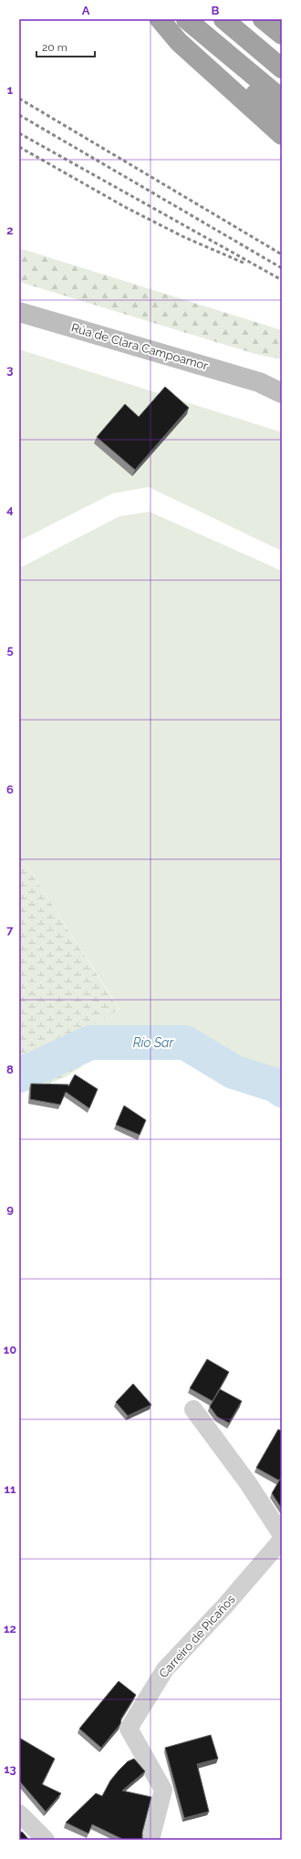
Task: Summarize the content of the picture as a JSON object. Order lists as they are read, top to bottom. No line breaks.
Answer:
{"streets":{"main road":["Rúa de Clara Campoamor"],"street":["Carreiro de Picaños"]},"water":["Río Sar"],"scale_bar":"20 m","grid":{"columns":["A","B"],"rows":["1","2","3","4","5","6","7","8","9","10","11","12","13"]}}
